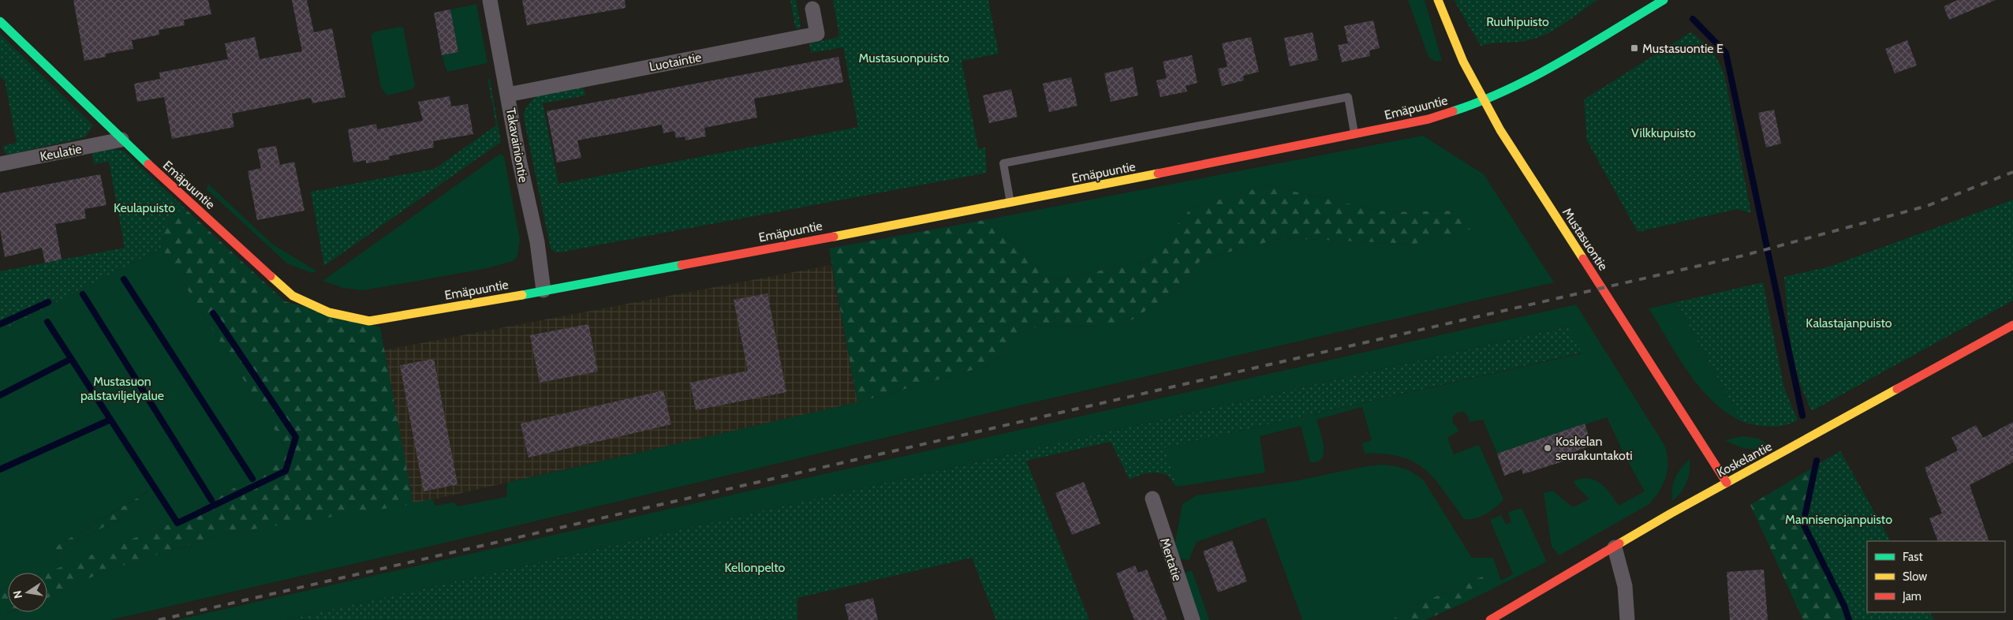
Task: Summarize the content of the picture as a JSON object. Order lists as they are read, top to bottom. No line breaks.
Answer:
{"streets":{"street":["Luotaintie","Emäpuuntie","Takavainiontie","Keulatie","Mustasuontie","Koskelantie","Mertatie"]},"crossings":[["Luotaintie","Takavainiontie"],["Emäpuuntie","Takavainiontie"],["Emäpuuntie","Keulatie"],["Emäpuuntie","Mustasuontie"],["Mustasuontie","Koskelantie"]],"parks":["Ruuhipuisto","Mustasuonpuisto","Vilkkupuisto","Keulapuisto","Kalastajanpuisto","Mustasuon palstaviljelyalue","Mannisenojanpuisto","Kellonpelto"],"places":{"transit":["Mustasuontie E"],"other":["Koskelan seurakuntakoti"]},"legend":["Fast","Slow","Jam"],"north":"left"}
